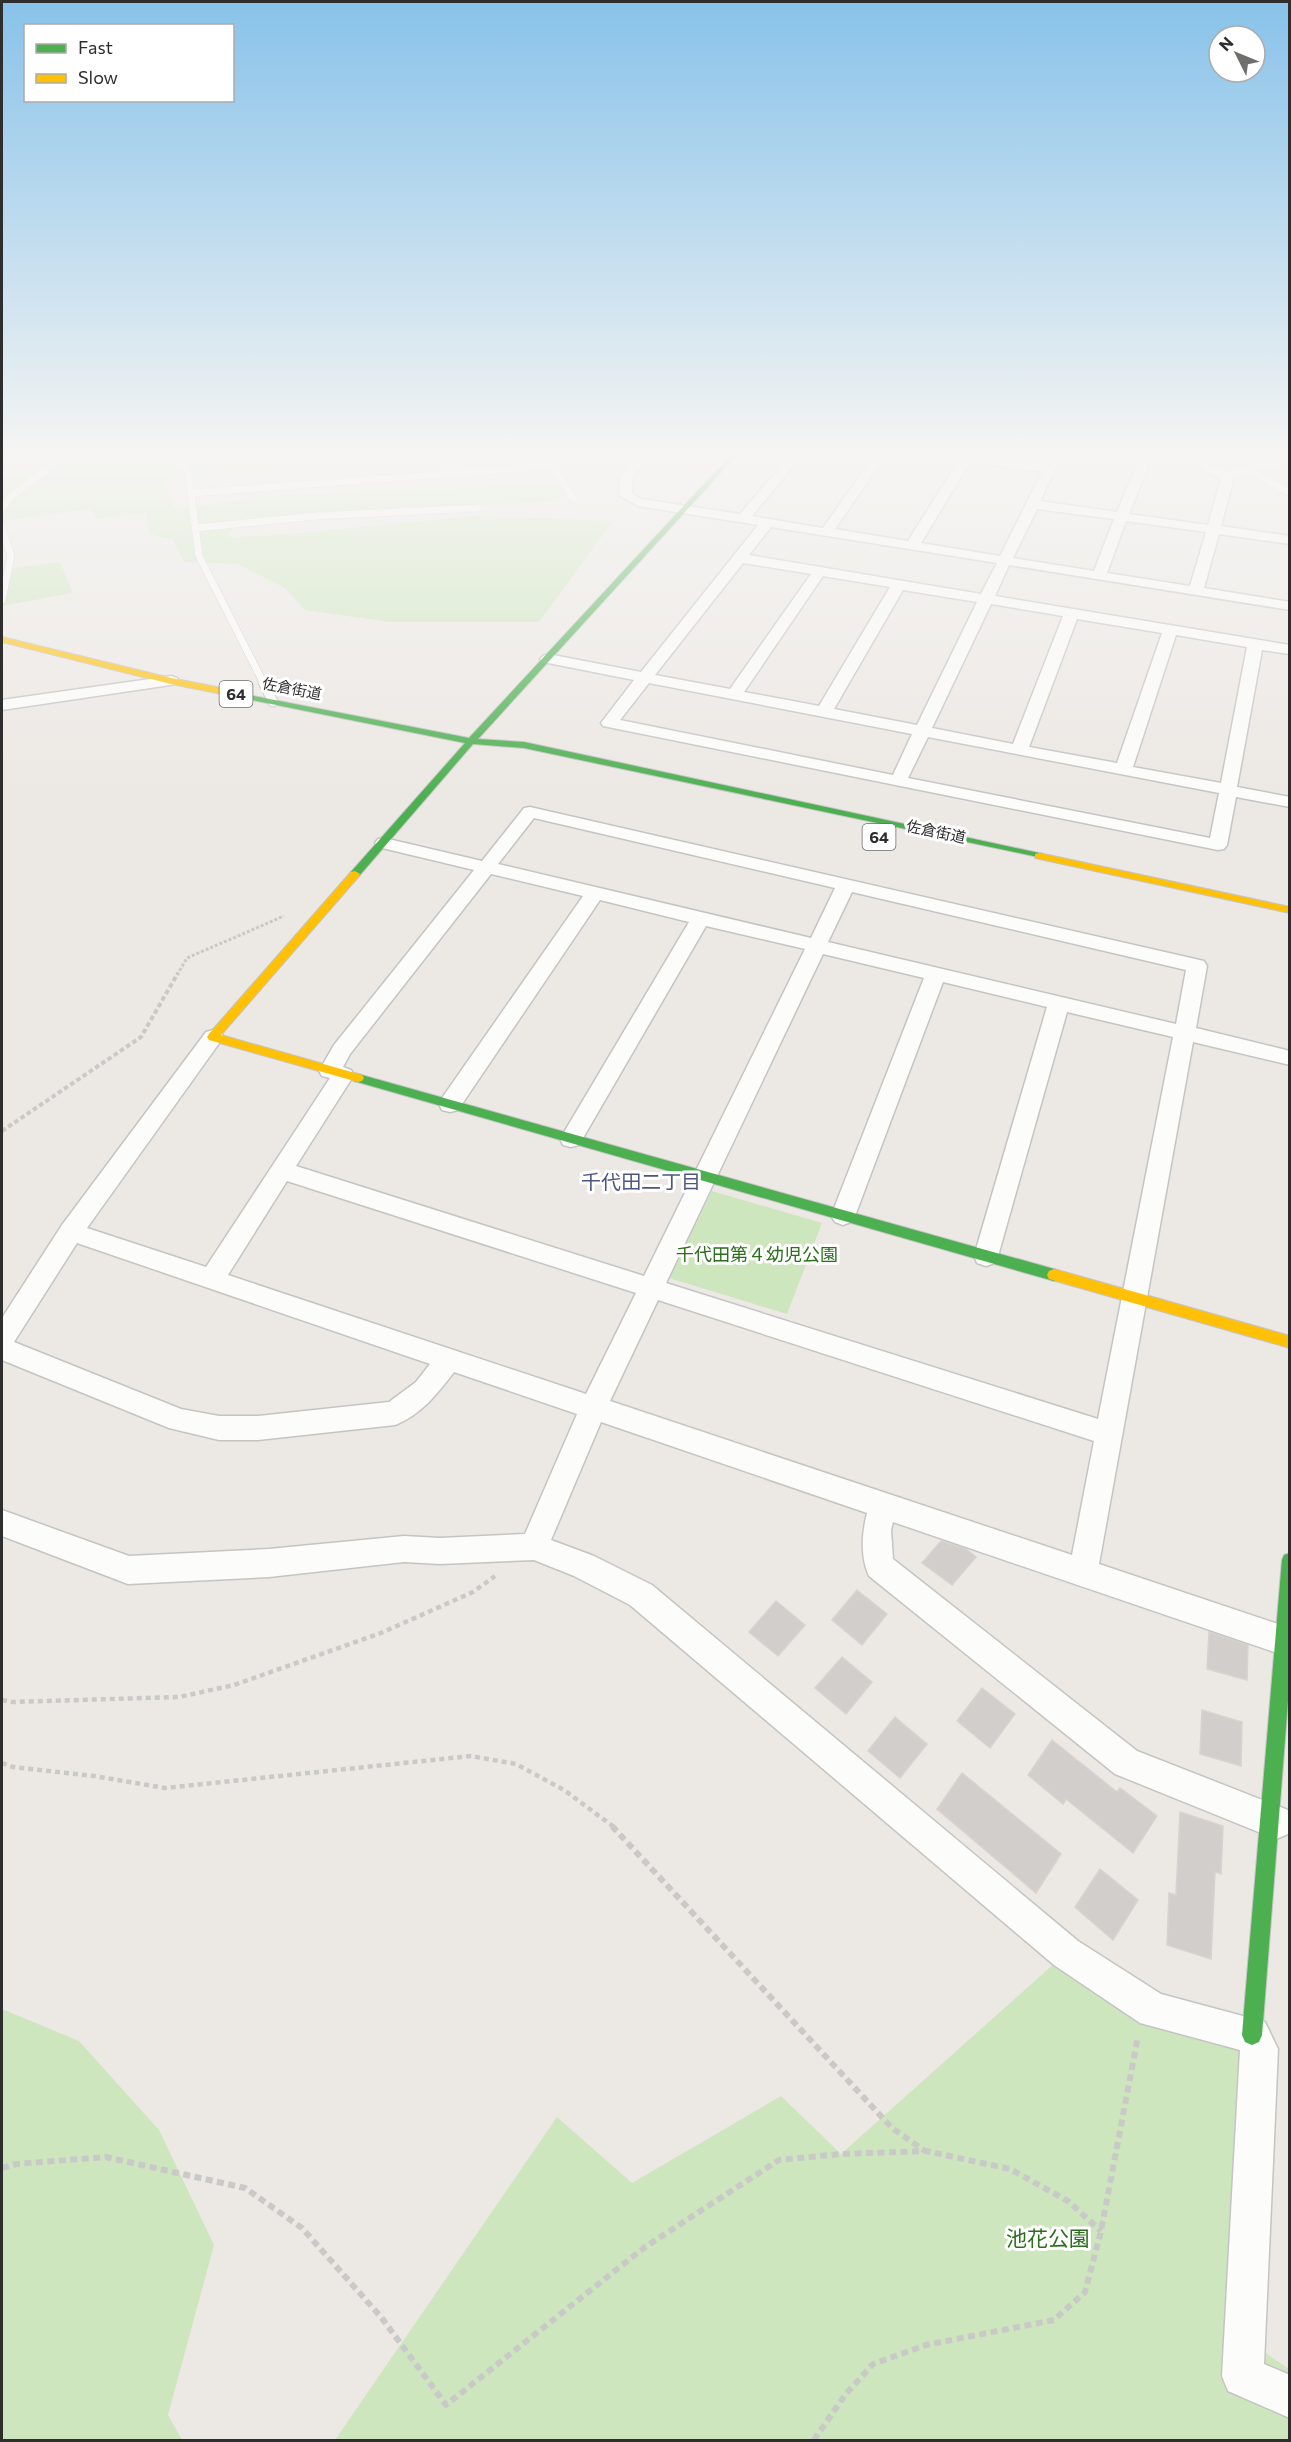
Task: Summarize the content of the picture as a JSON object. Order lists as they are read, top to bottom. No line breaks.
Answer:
{"streets":{"street":["佐倉街道","64"]},"districts":["千代田二丁目"],"parks":["千代田第４幼児公園","池花公園"],"legend":["Fast","Slow"],"north":"top left"}
